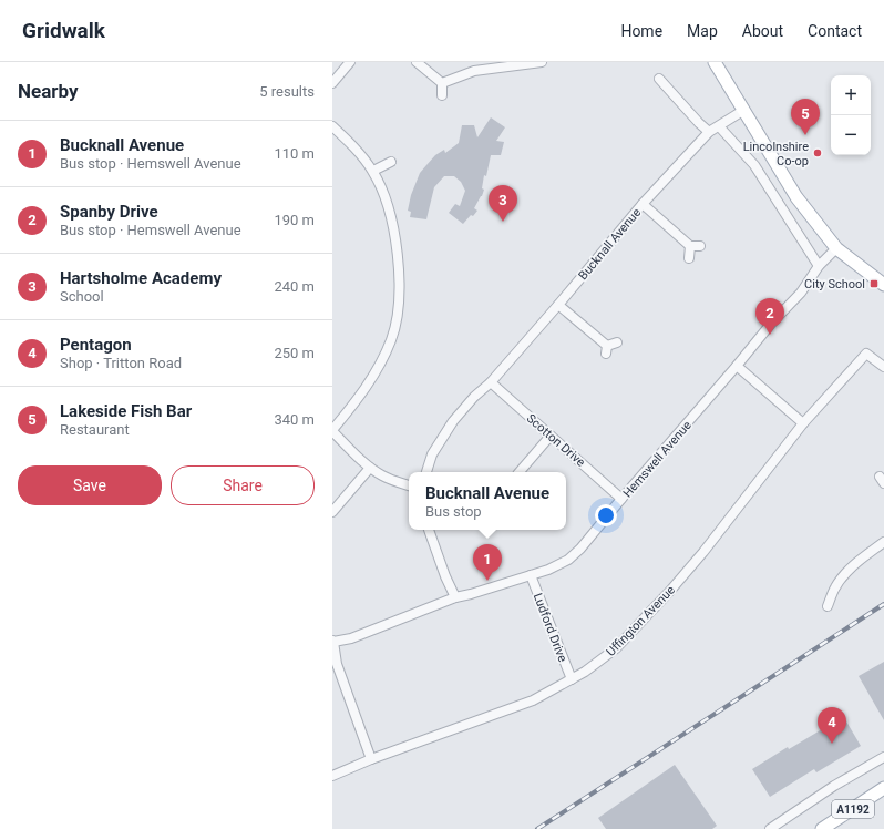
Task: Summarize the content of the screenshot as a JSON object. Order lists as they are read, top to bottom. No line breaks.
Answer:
{"streets":{"main road":["A1192"],"street":["Bucknall Avenue","Scotton Drive","Hemswell Avenue","Uffington Avenue","Ludford Drive"]},"crossings":[["Bucknall Avenue","Scotton Drive"],["Scotton Drive","Hemswell Avenue"],["Hemswell Avenue","Ludford Drive"],["Uffington Avenue","Ludford Drive"]],"places":{"other":["Lincolnshire Co-op"],"transit":["City School"]},"page":{"header":"Gridwalk","nav":["Home","Map","About","Contact"],"heading":["Nearby","5 results"],"map_buttons":["+","−"],"pins":["5","3","2","1","4"],"list":[{"mark":"1","name":"Bucknall Avenue","note":"Bus stop · Hemswell Avenue","value":"110 m"},{"mark":"2","name":"Spanby Drive","note":"Bus stop · Hemswell Avenue","value":"190 m"},{"mark":"3","name":"Hartsholme Academy","note":"School","value":"240 m"},{"mark":"4","name":"Pentagon","note":"Shop · Tritton Road","value":"250 m"},{"mark":"5","name":"Lakeside Fish Bar","note":"Restaurant","value":"340 m"}],"buttons":["Save","Share"],"popup":["Bucknall Avenue","Bus stop"]}}
